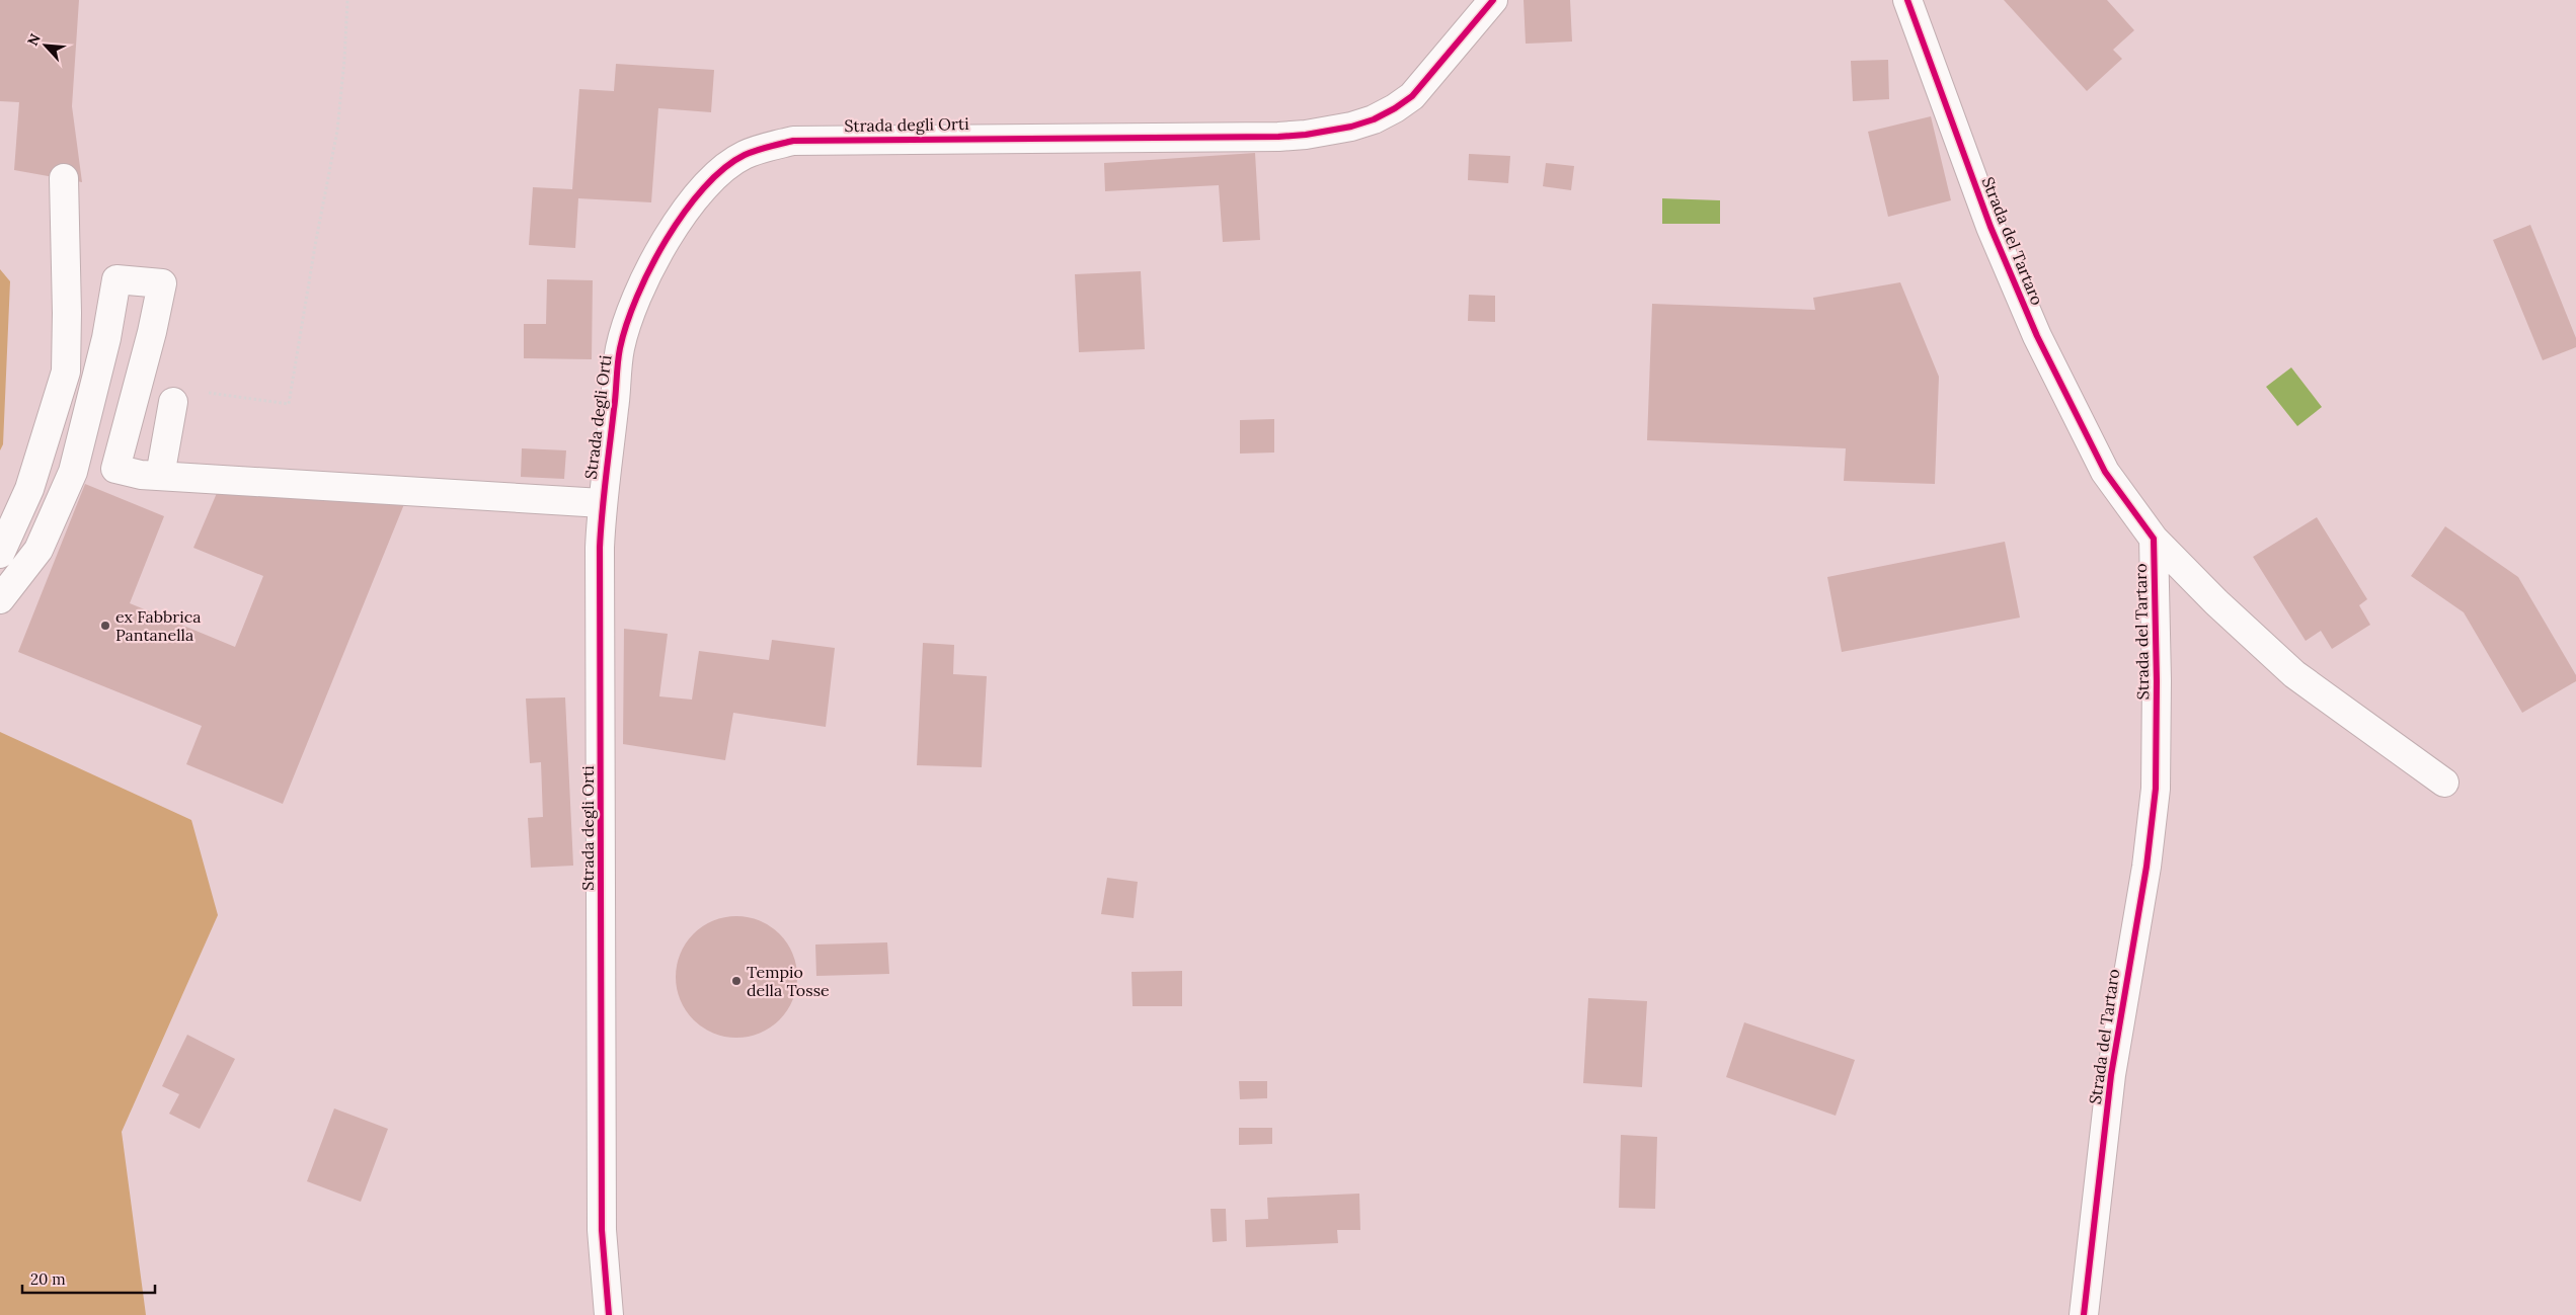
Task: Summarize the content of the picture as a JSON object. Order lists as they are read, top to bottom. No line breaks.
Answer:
{"streets":{"street":["Strada degli Orti","Strada del Tartaro"]},"places":["ex Fabbrica Pantanella","Tempio della Tosse"],"scale_bar":"20 m","north":"top left"}
